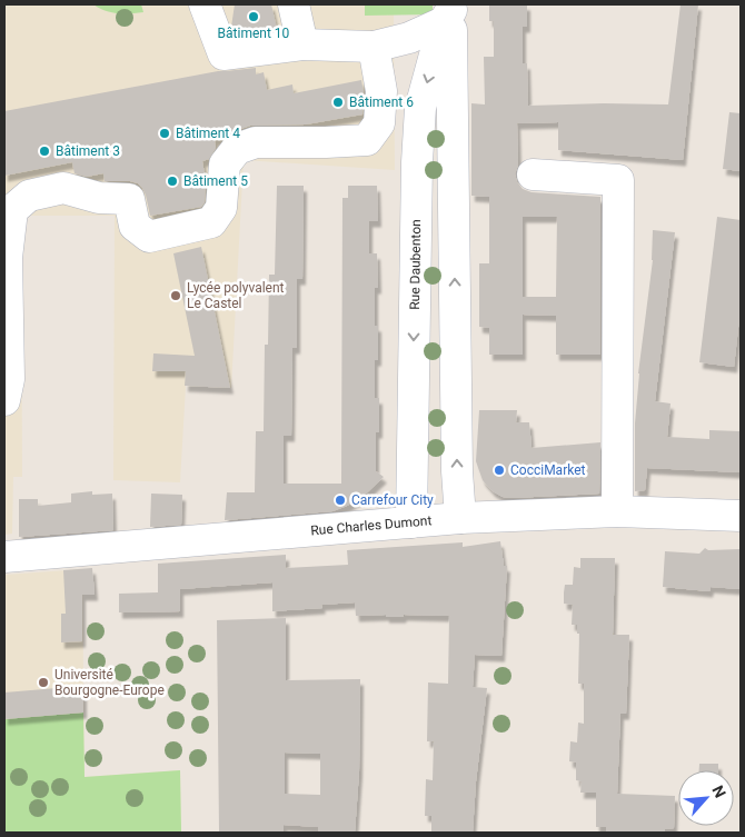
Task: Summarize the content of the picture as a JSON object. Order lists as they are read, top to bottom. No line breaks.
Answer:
{"streets":{"street":["Rue Daubenton","Rue Charles Dumont"]},"crossings":[["Rue Daubenton","Rue Charles Dumont"]],"places":["Bâtiment 10","Bâtiment 6","Bâtiment 4","Bâtiment 3","Bâtiment 5","Lycée polyvalent Le Castel","CocciMarket","Carrefour City","Université Bourgogne-Europe"],"north":"top right"}
